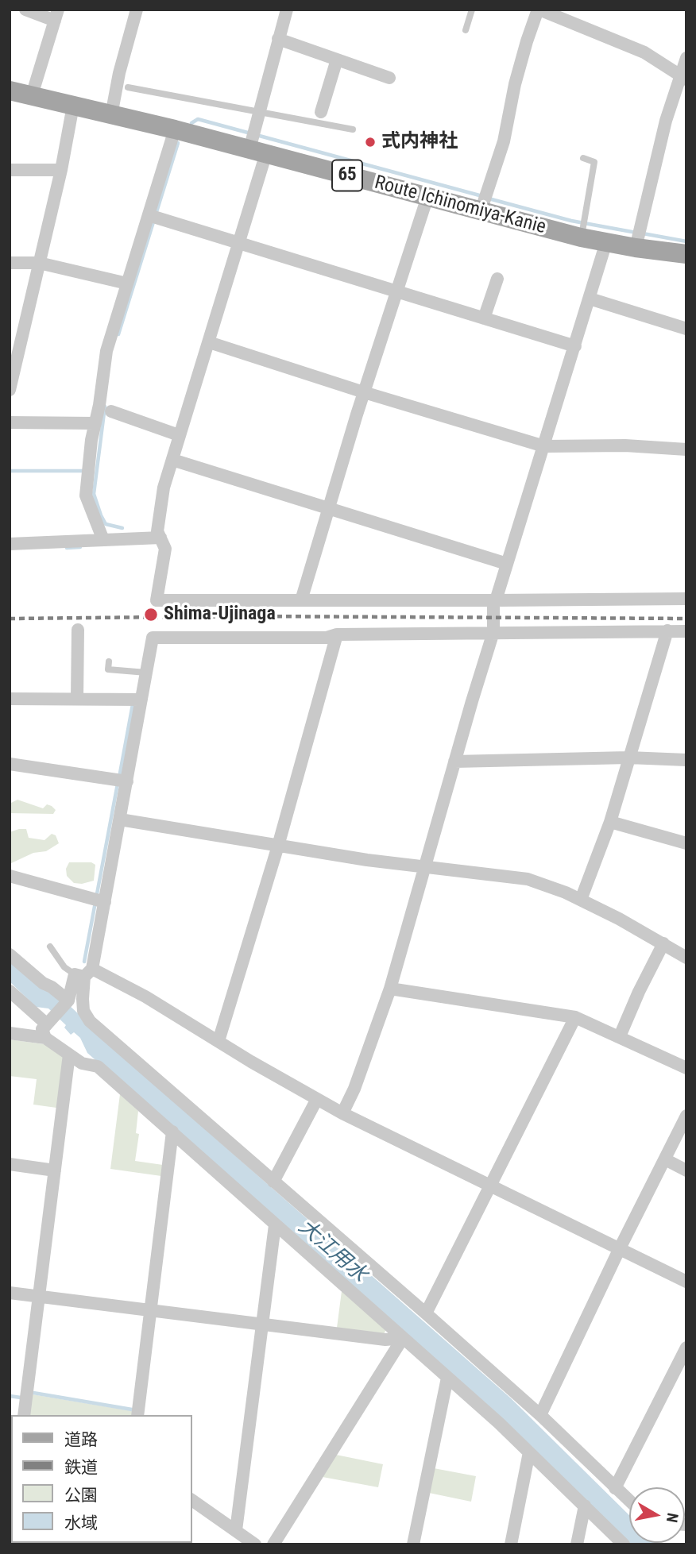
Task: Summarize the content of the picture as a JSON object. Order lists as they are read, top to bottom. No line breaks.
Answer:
{"streets":{"main road":["65","Route Ichinomiya-Kanie"]},"water":["大江用水"],"places":["式内神社","Shima-Ujinaga"],"legend":["道路","鉄道","公園","水域"],"north":"right"}
